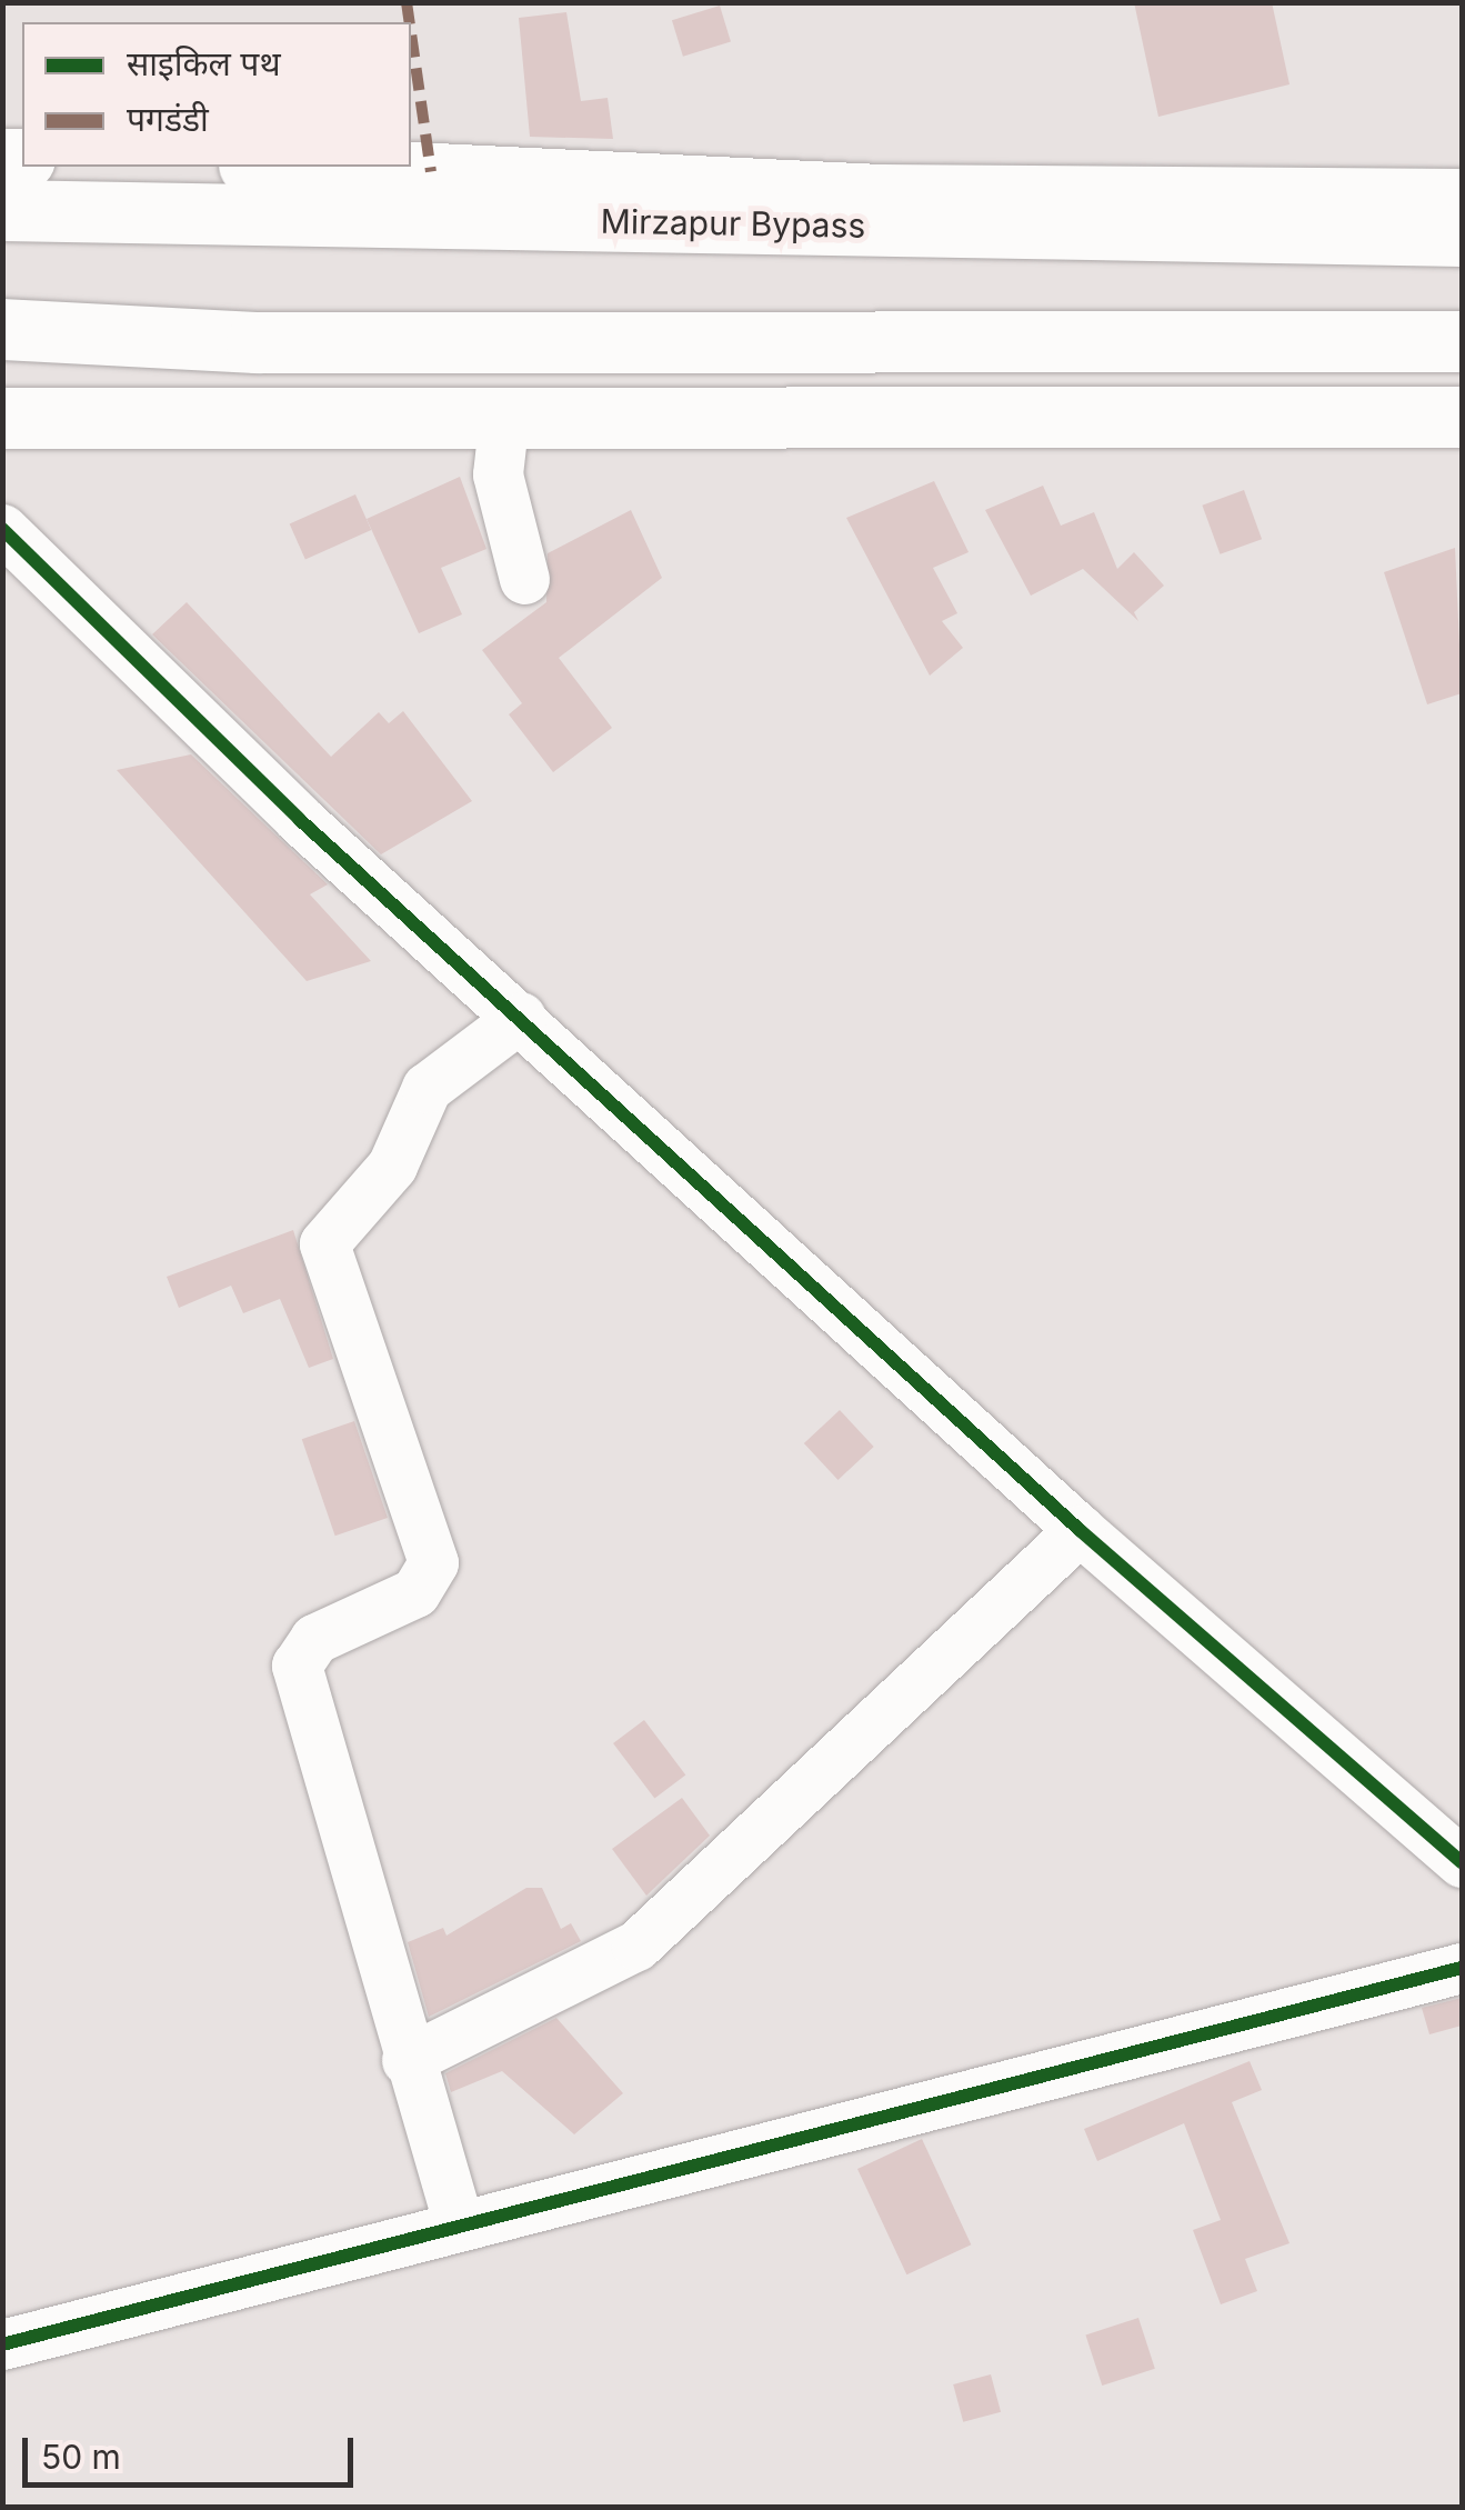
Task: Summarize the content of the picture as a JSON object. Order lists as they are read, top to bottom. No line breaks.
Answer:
{"streets":{"main road":["Mirzapur Bypass"]},"legend":["साइकिल पथ","पगडंडी"],"scale_bar":"50 m"}
